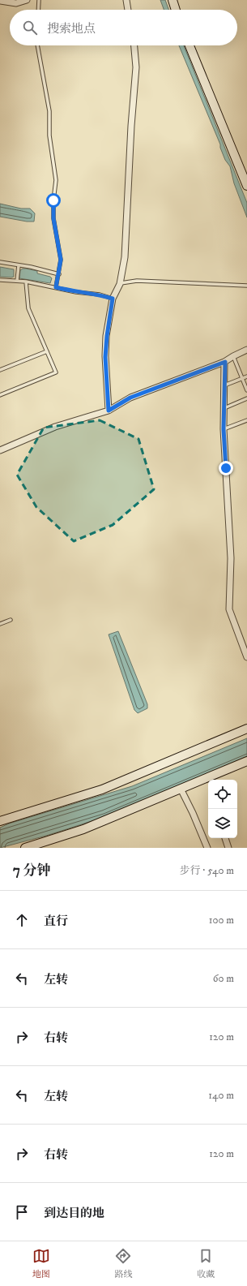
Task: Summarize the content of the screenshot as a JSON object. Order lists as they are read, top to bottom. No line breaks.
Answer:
{"page":{"search":"搜索地点","heading":["7 分钟","步行 · 540 m"],"list":[["直行","100 m"],["左转","60 m"],["右转","120 m"],["左转","140 m"],["右转","120 m"],"到达目的地"],"nav":["地图","路线","收藏"]}}
